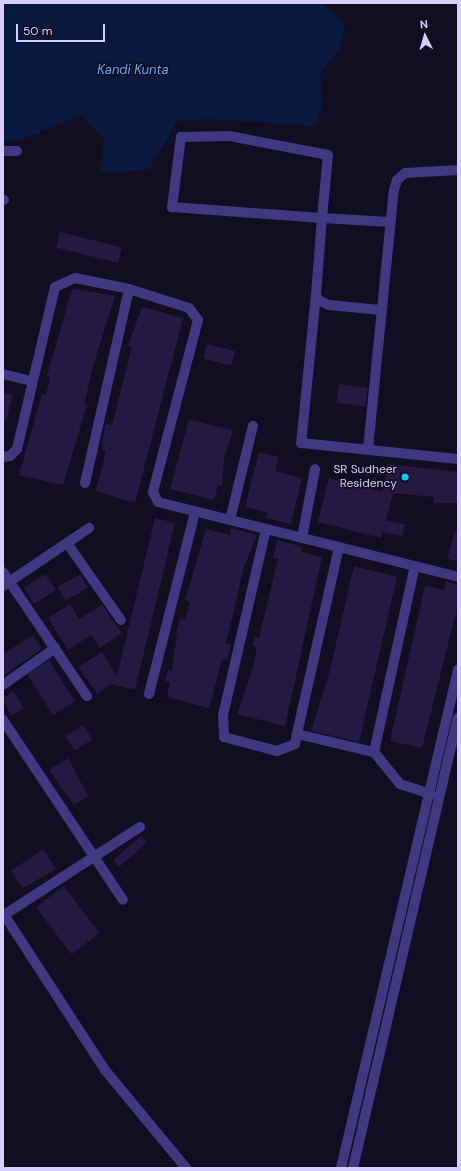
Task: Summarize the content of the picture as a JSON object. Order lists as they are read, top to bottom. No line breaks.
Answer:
{"water":["Kandi Kunta"],"places":["SR Sudheer Residency"],"scale_bar":"50 m","north":"top"}
